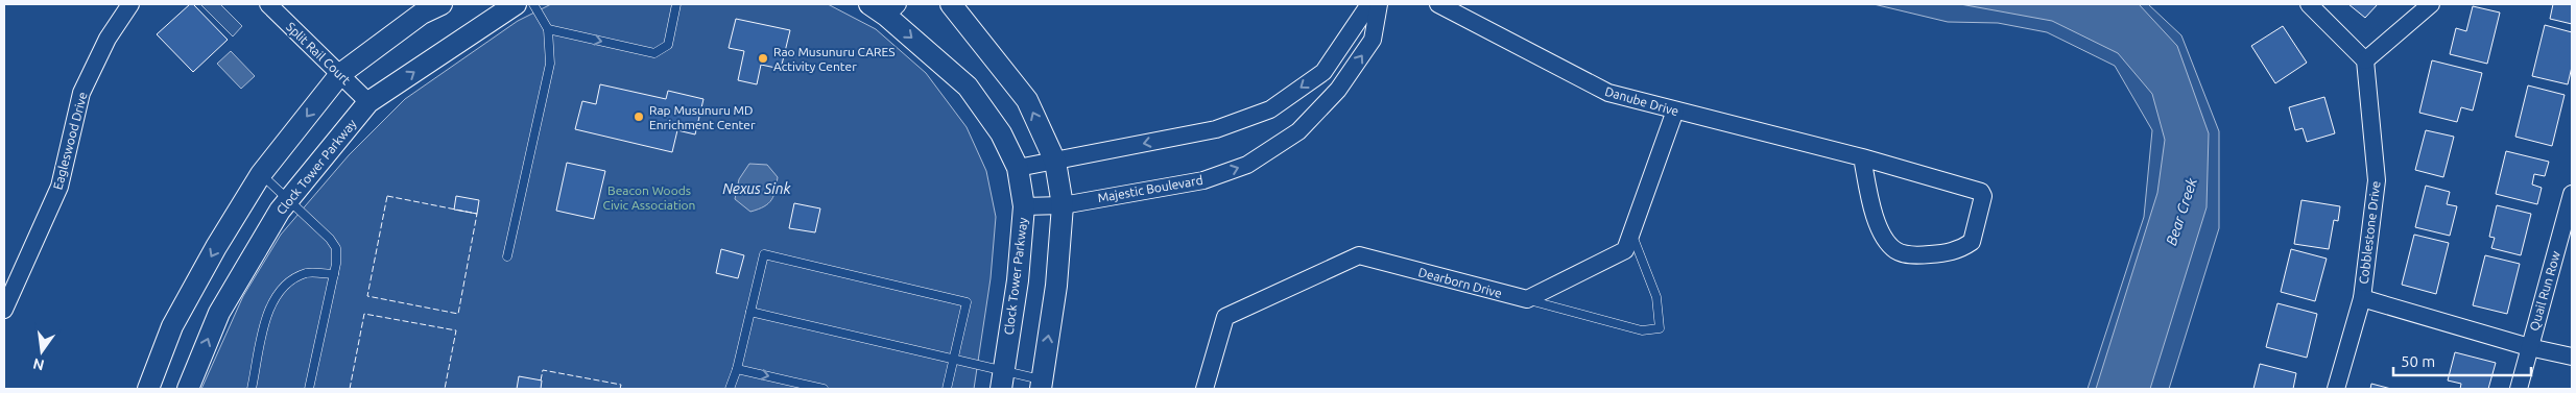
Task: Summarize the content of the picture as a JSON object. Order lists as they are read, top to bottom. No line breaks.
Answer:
{"streets":{"street":["Split Rail Court","Danube Drive","Eagleswood Drive","Clock Tower Parkway","Majestic Boulevard","Cobblestone Drive","Dearborn Drive","Quail Run Row"]},"crossings":[["Split Rail Court","Clock Tower Parkway"],["Clock Tower Parkway","Majestic Boulevard"]],"water":["Nexus Sink","Bear Creek"],"parks":["Beacon Woods Civic Association"],"places":["Rao Musunuru CARES Activity Center","Rap Musunuru MD Enrichment Center"],"scale_bar":"50 m","north":"bottom"}
